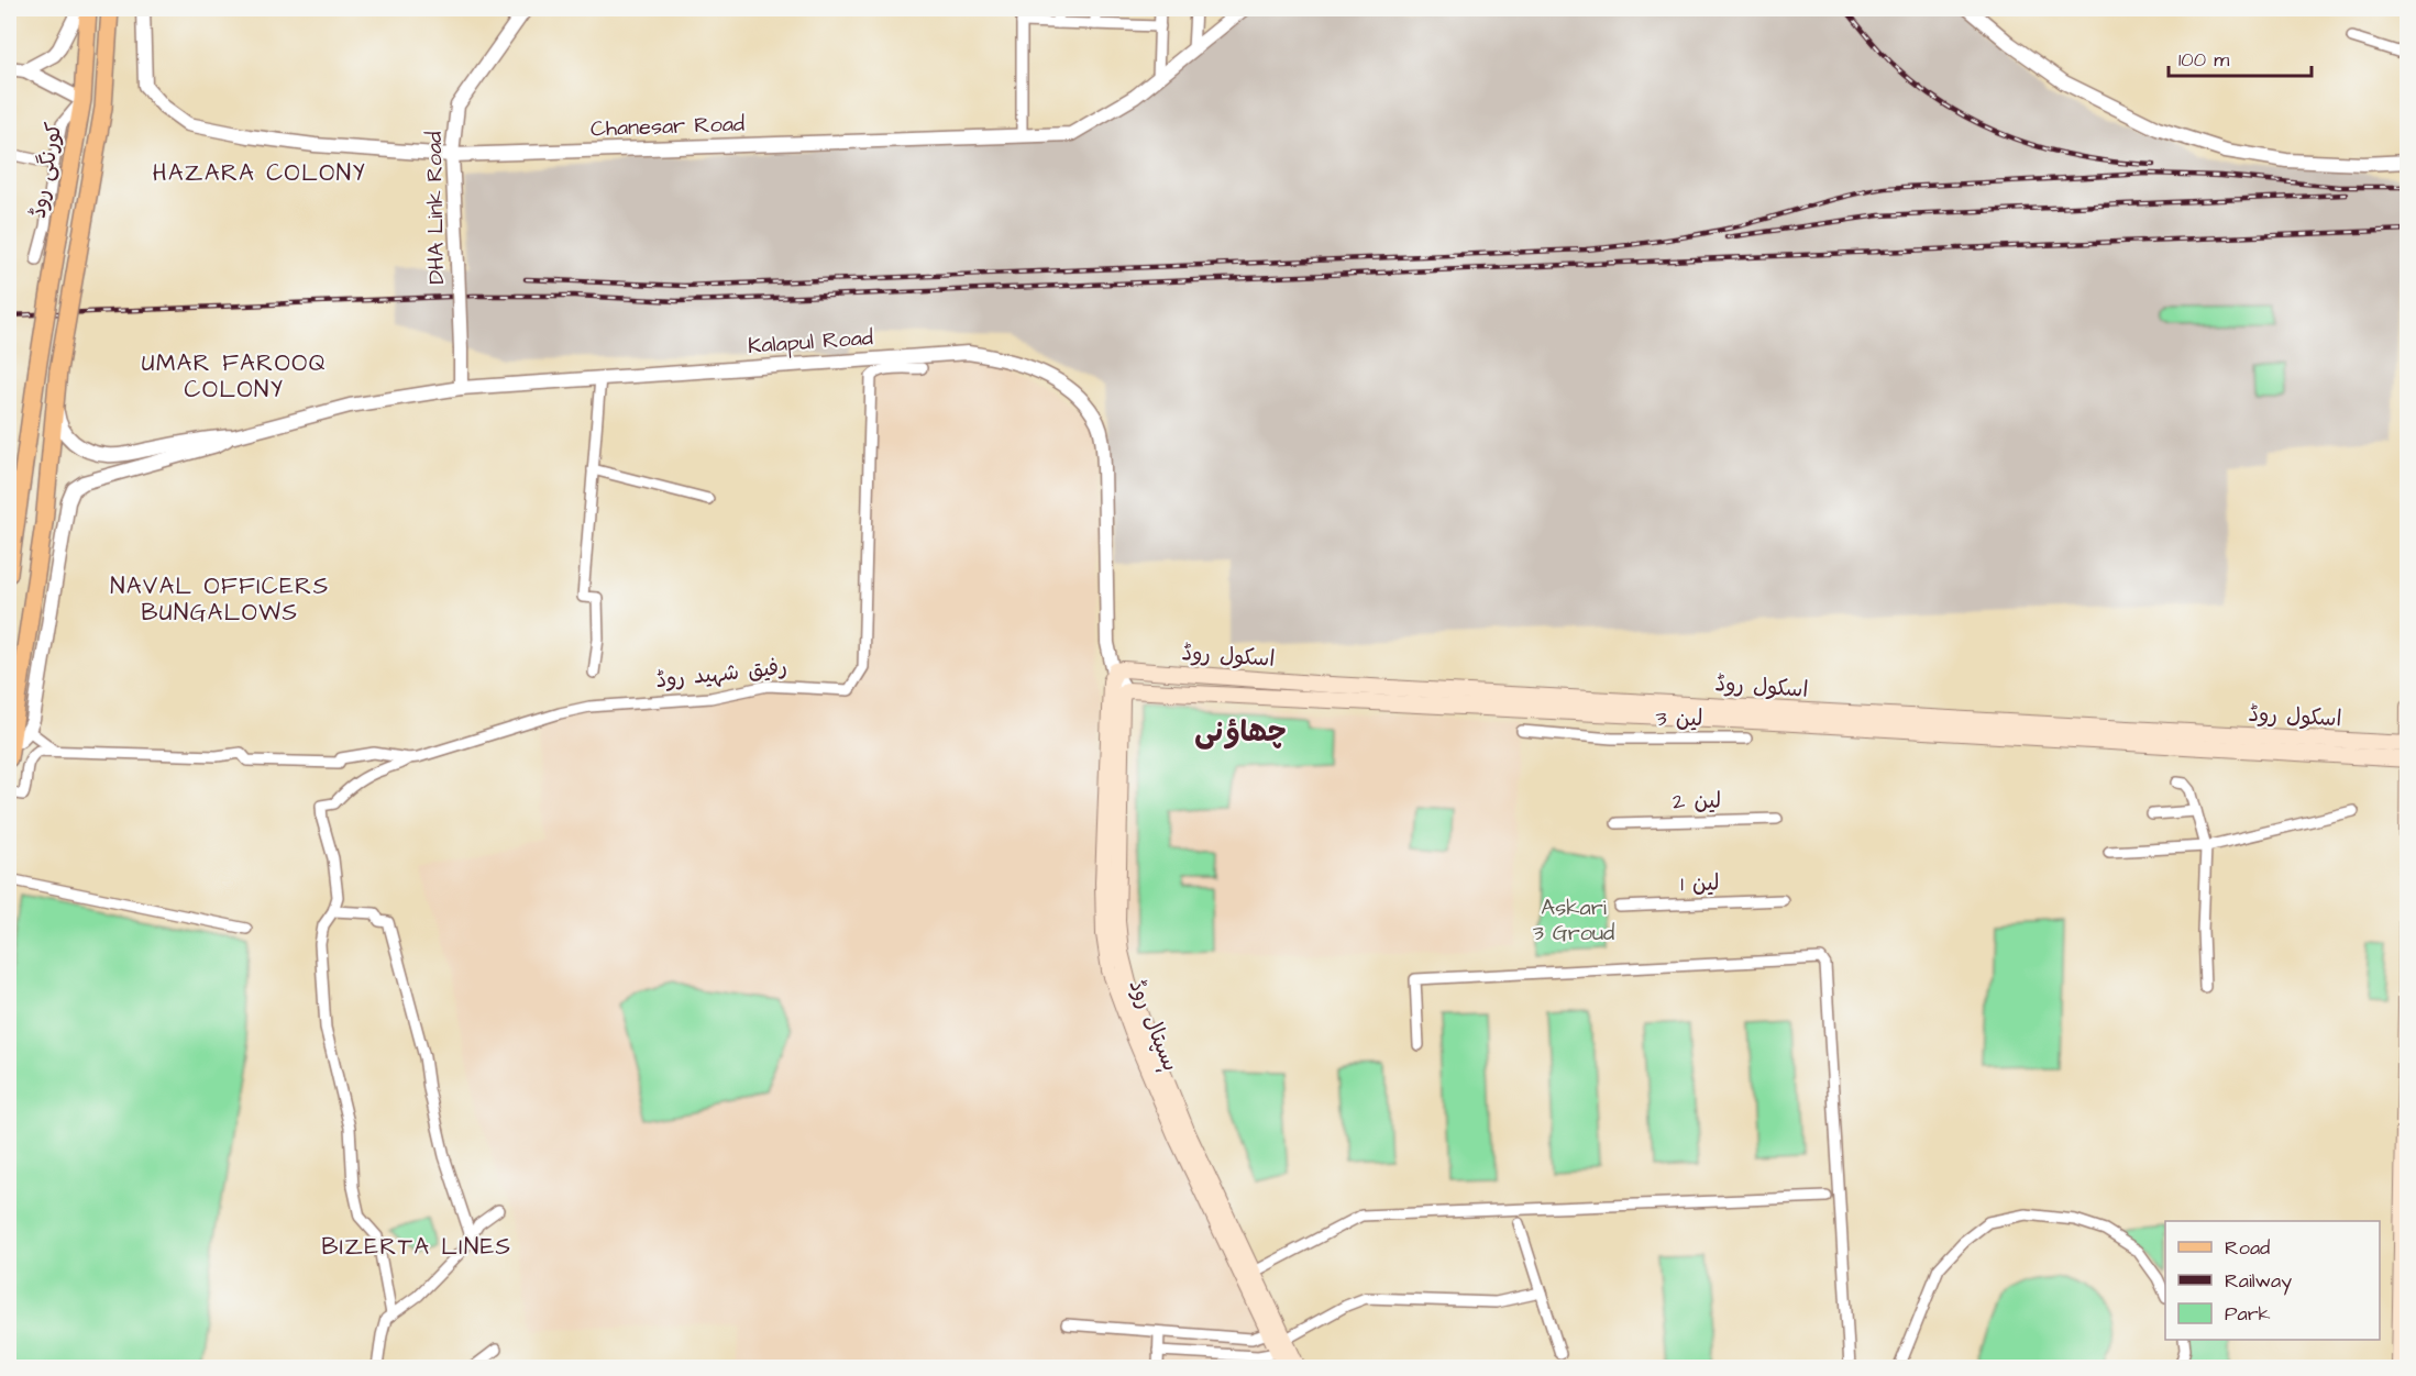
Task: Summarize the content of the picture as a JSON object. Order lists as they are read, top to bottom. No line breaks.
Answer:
{"streets":{"main road":["کورنگی روڈ","اسکول روڈ","ہسپتال روڈ"],"street":["Chanesar Road","DHA Link Road","Kalapul Road","رفیق شہید روڈ","لین 3","لین 2","لین 1"]},"crossings":[["Chanesar Road","DHA Link Road"],["DHA Link Road","Kalapul Road"],["Kalapul Road","اسکول روڈ"],["Kalapul Road","ہسپتال روڈ"],["اسکول روڈ","ہسپتال روڈ"]],"districts":["HAZARA COLONY","UMAR FAROOQ COLONY","NAVAL OFFICERS BUNGALOWS","چھاؤنی","BIZERTA LINES"],"parks":["Askari 3 Groud"],"legend":["Road","Railway","Park"],"scale_bar":"100 m"}
